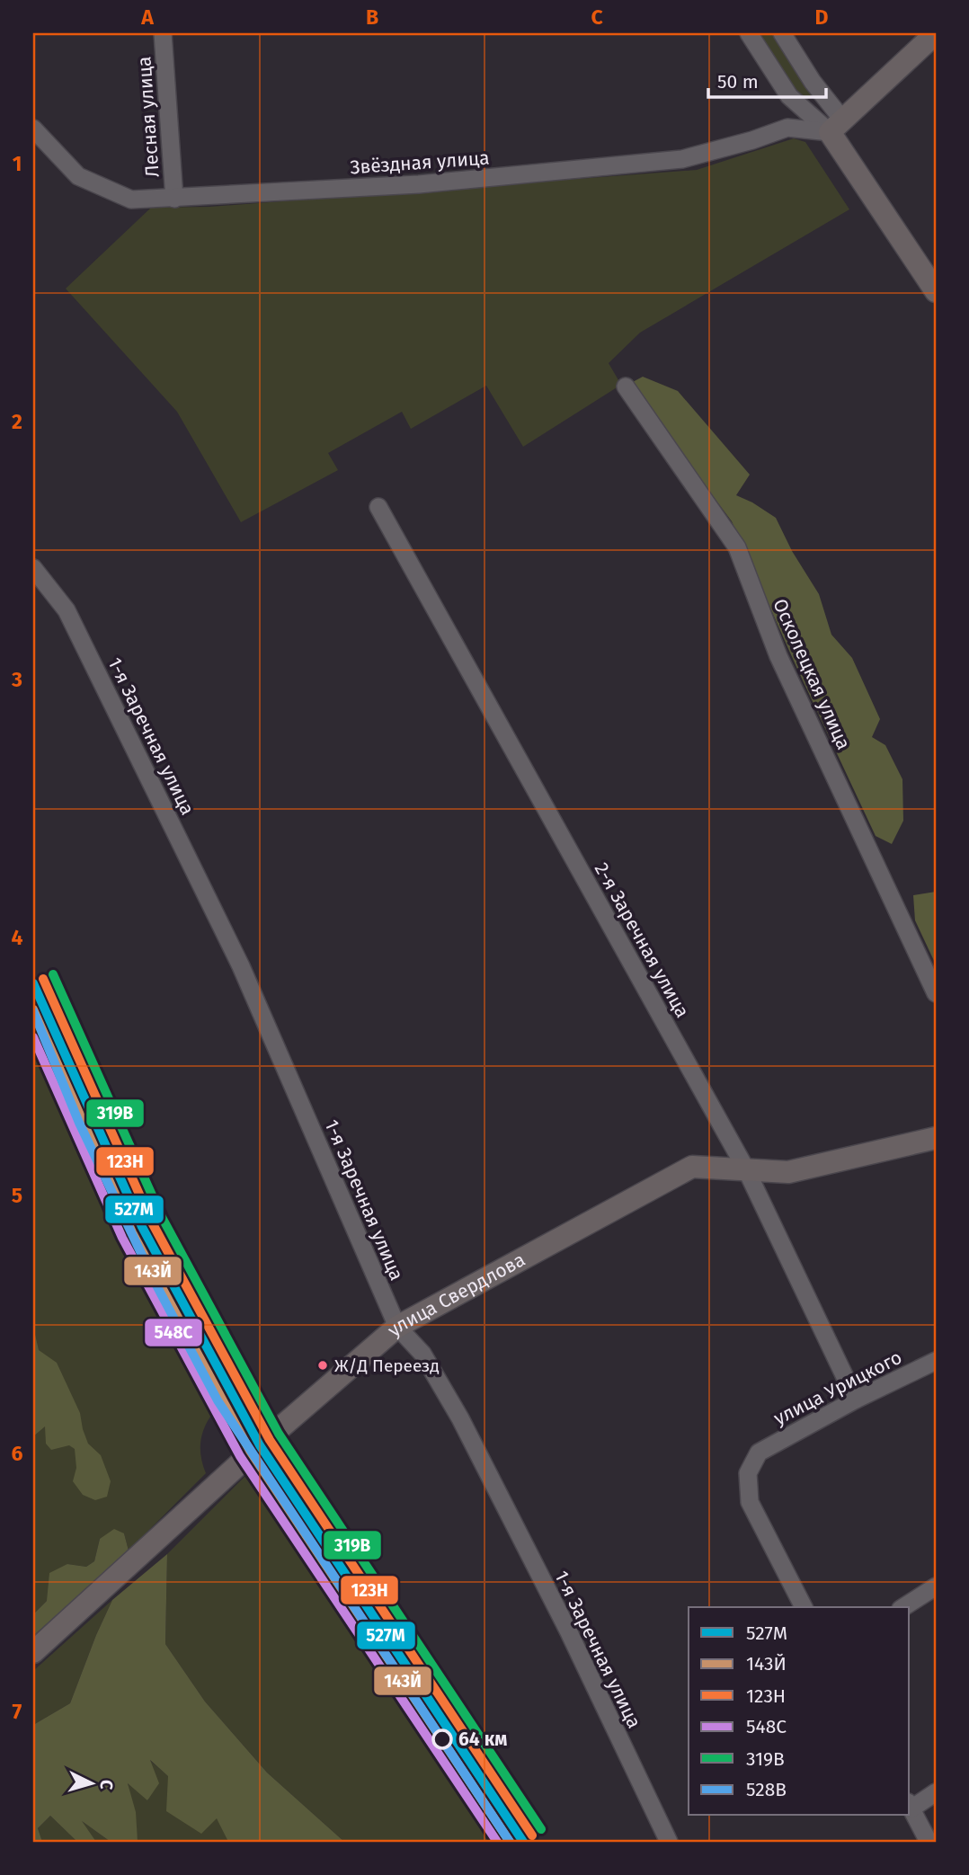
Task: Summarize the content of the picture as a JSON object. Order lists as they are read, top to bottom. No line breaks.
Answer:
{"streets":{"main road":["улица Свердлова"],"street":["Лесная улица","Звёздная улица","Осколецкая улица","1-я Заречная улица","2-я Заречная улица","улица Урицкого"]},"crossings":[["Лесная улица","Звёздная улица"],["1-я Заречная улица","улица Свердлова"],["2-я Заречная улица","улица Свердлова"],["2-я Заречная улица","улица Урицкого"]],"places":["Ж/Д Переезд","64 км"],"lines":["transit line 319В","transit line 123Н","transit line 527М","transit line 143Й","transit line 528В","transit line 548С"],"legend":["527М","143Й","123Н","548С","319В","528В"],"scale_bar":"50 m","north":"right","grid":{"columns":["A","B","C","D"],"rows":["1","2","3","4","5","6","7"]}}
